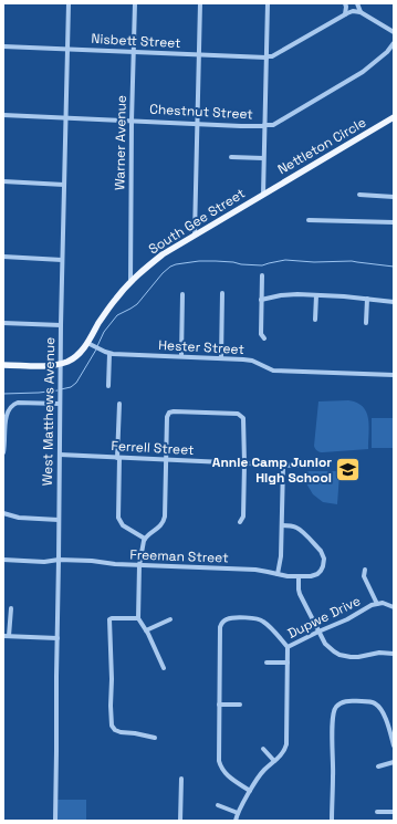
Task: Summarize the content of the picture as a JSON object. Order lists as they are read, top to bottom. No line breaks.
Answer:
{"streets":{"main road":["Nettleton Circle","South Gee Street"],"street":["Nisbett Street","Chestnut Street","Warner Avenue","Hester Street","West Matthews Avenue","Ferrell Street","Freeman Street","Dupwe Drive"]},"crossings":[["Nisbett Street","Warner Avenue"],["Nisbett Street","West Matthews Avenue"],["Chestnut Street","Warner Avenue"],["Chestnut Street","West Matthews Avenue"],["Warner Avenue","South Gee Street"],["Nettleton Circle","South Gee Street"],["South Gee Street","Hester Street"],["South Gee Street","West Matthews Avenue"],["West Matthews Avenue","Ferrell Street"],["West Matthews Avenue","Freeman Street"]],"places":{"school or university":["Annie Camp Junior High School"]}}
